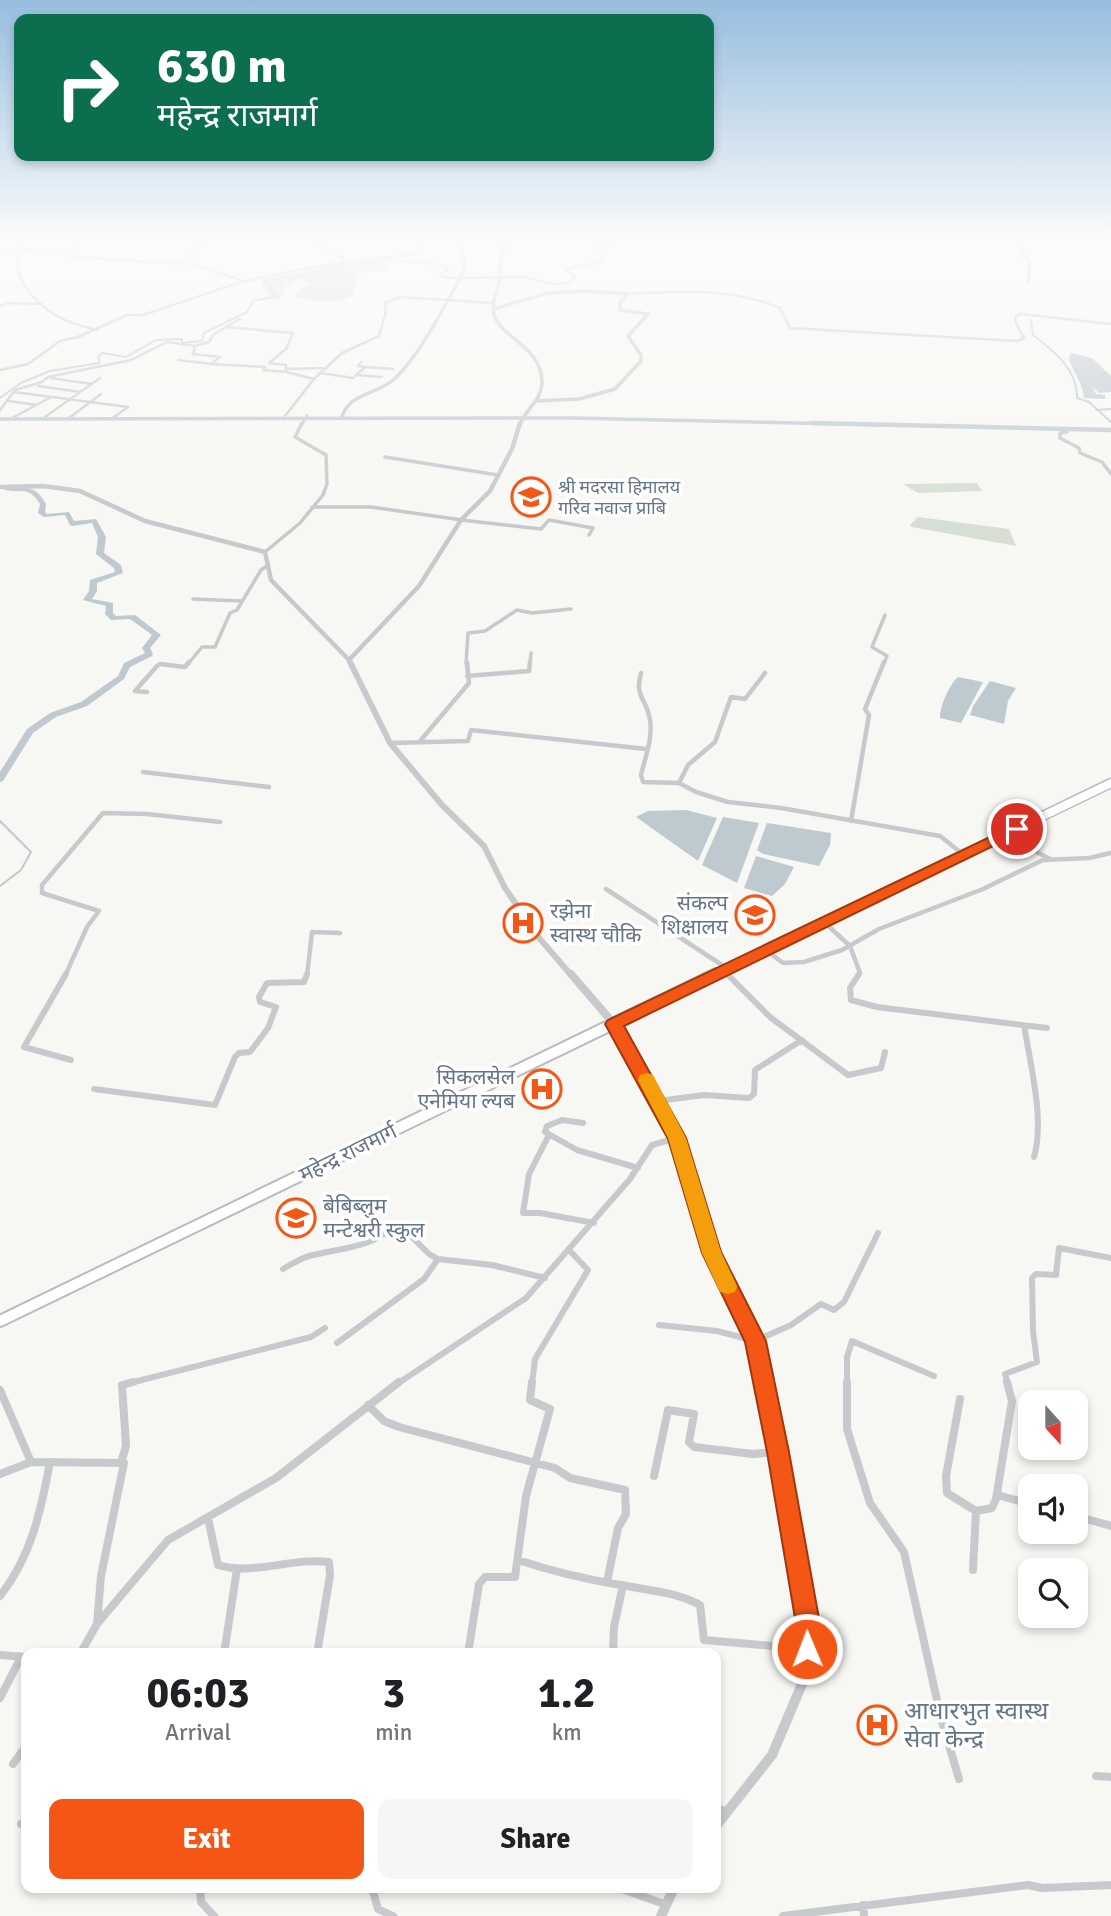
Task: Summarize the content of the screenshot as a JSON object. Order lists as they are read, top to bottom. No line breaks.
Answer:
{"streets":{"highway":["महेन्द्र राजमार्ग"]},"places":{"school or university":["श्री मदरसा हिमालय गरिव नवाज प्राबि","संकल्प शिक्षालय","बेबिब्लुम मन्टेश्वरी स्कुल"],"hospital":["रझेना स्वास्थ चौकि","सिकलसेल एनेमिया ल्यब","आधारभुत स्वास्थ सेवा केन्द्र"]},"north":"bottom","page":{"turn":["630 m","महेन्द्र राजमार्ग"],"eta":["06:03","Arrival","3","min","1.2","km"],"buttons":["Exit","Share"]}}
